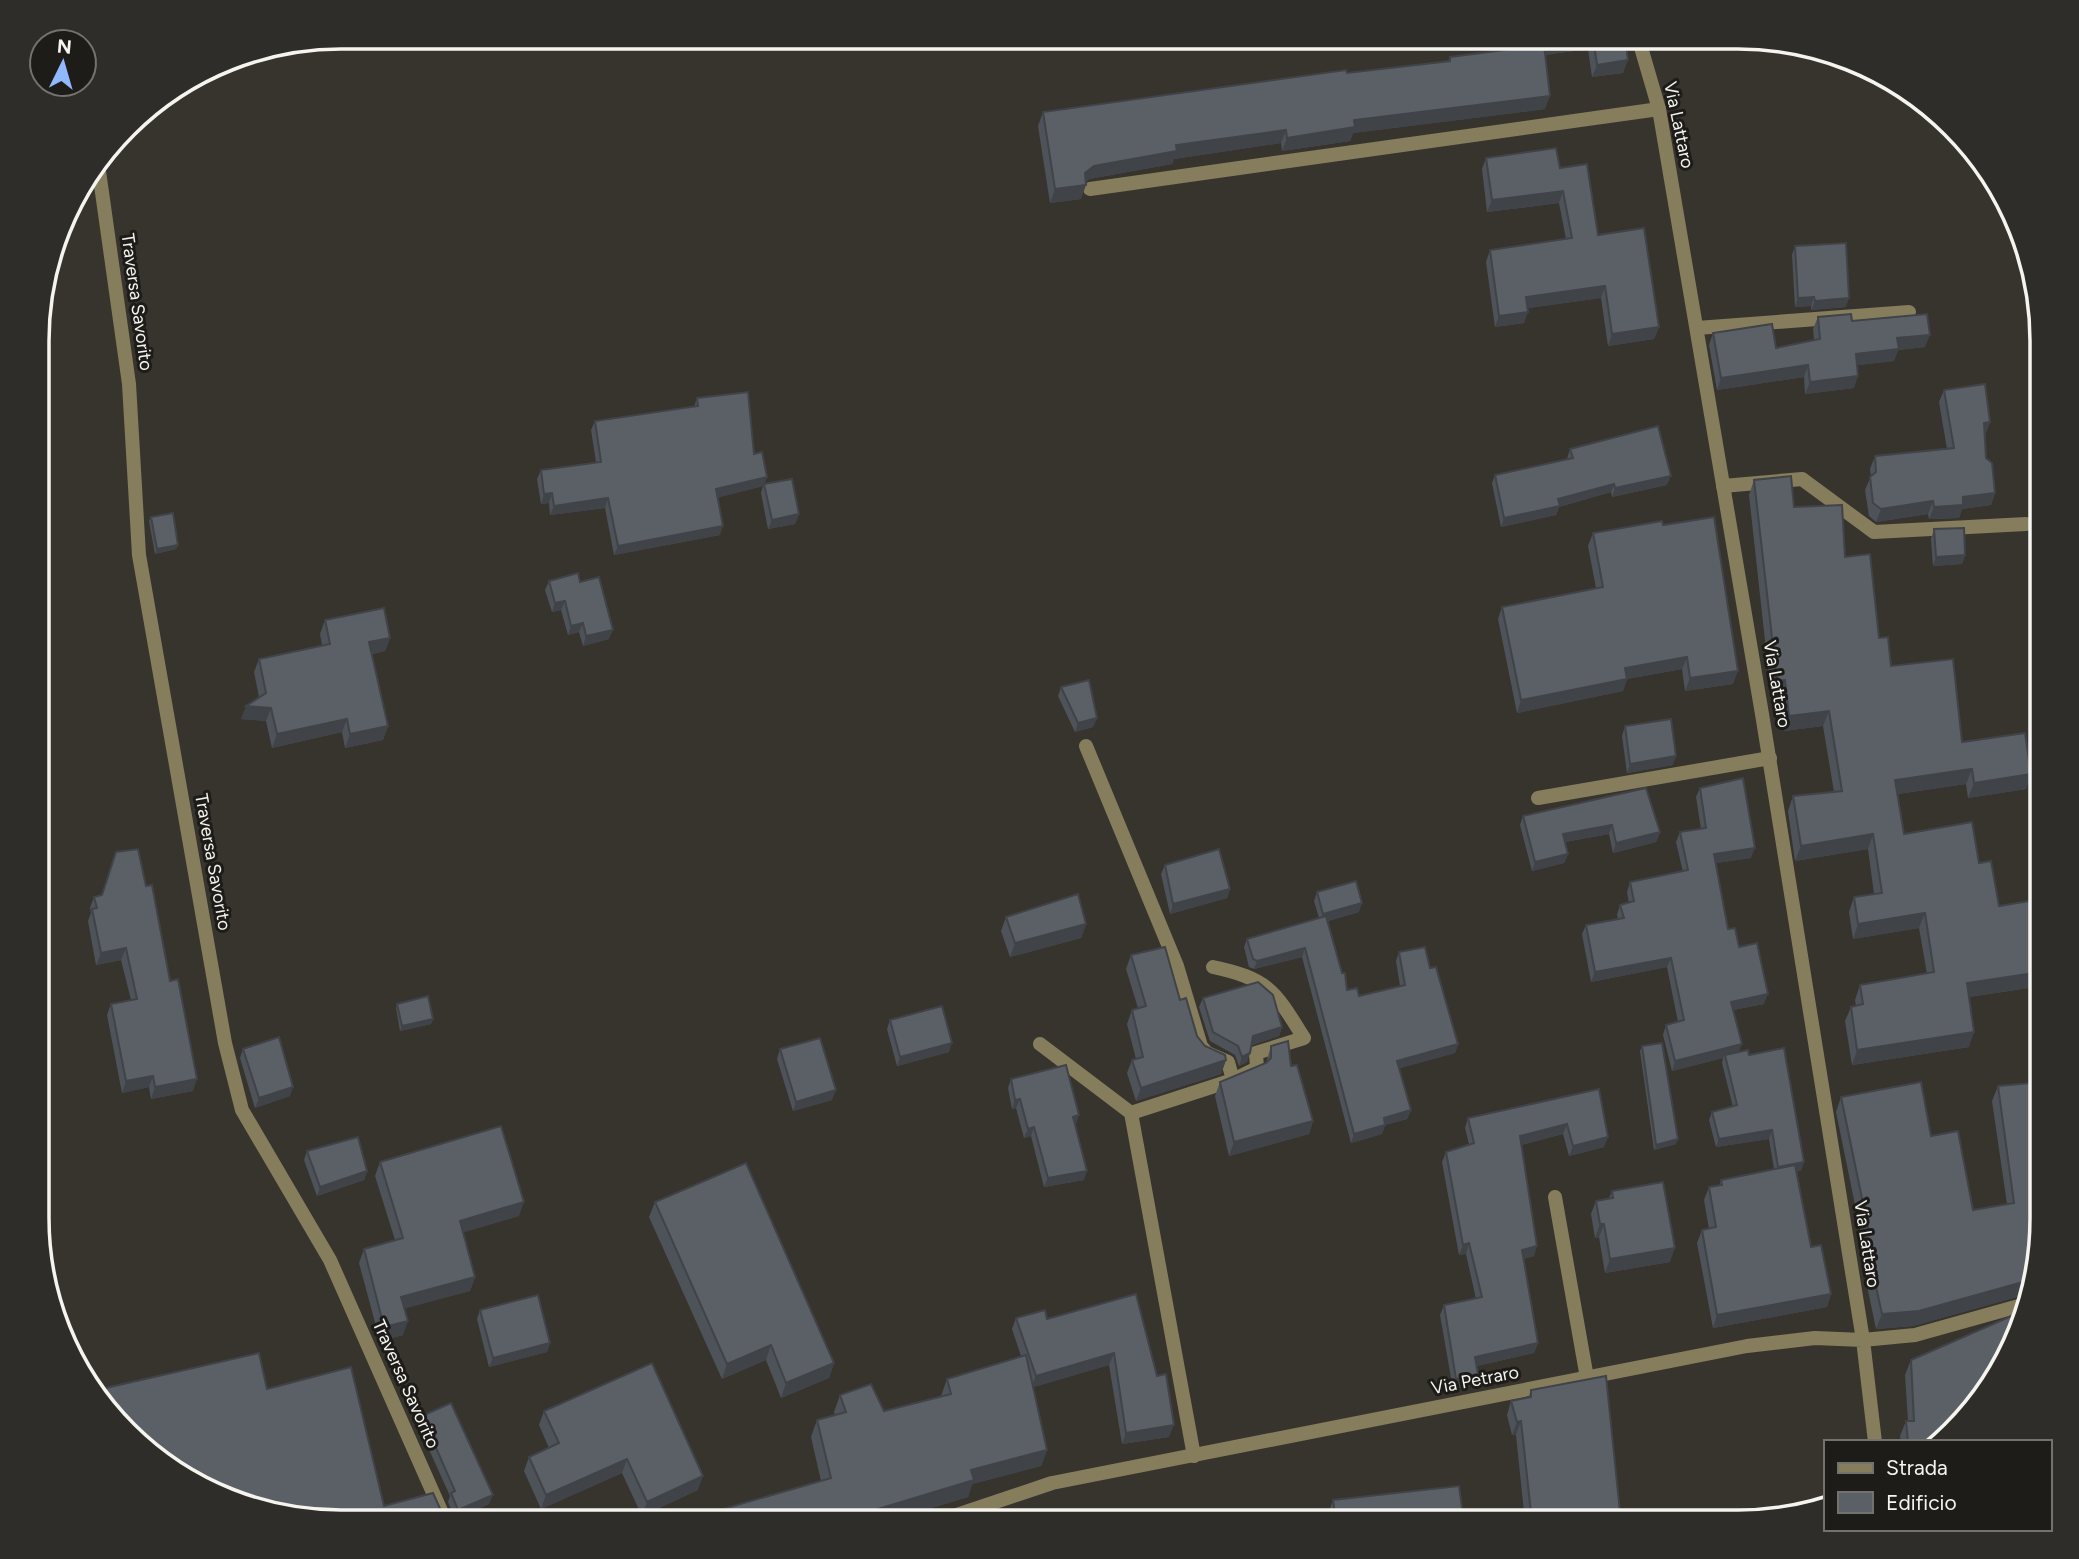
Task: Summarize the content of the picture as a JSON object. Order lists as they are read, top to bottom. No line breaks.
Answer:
{"streets":{"street":["Via Lattaro","Traversa Savorito","Via Petraro"]},"crossings":[["Via Lattaro","Via Petraro"]],"legend":["Strada","Edificio"],"north":"top"}
